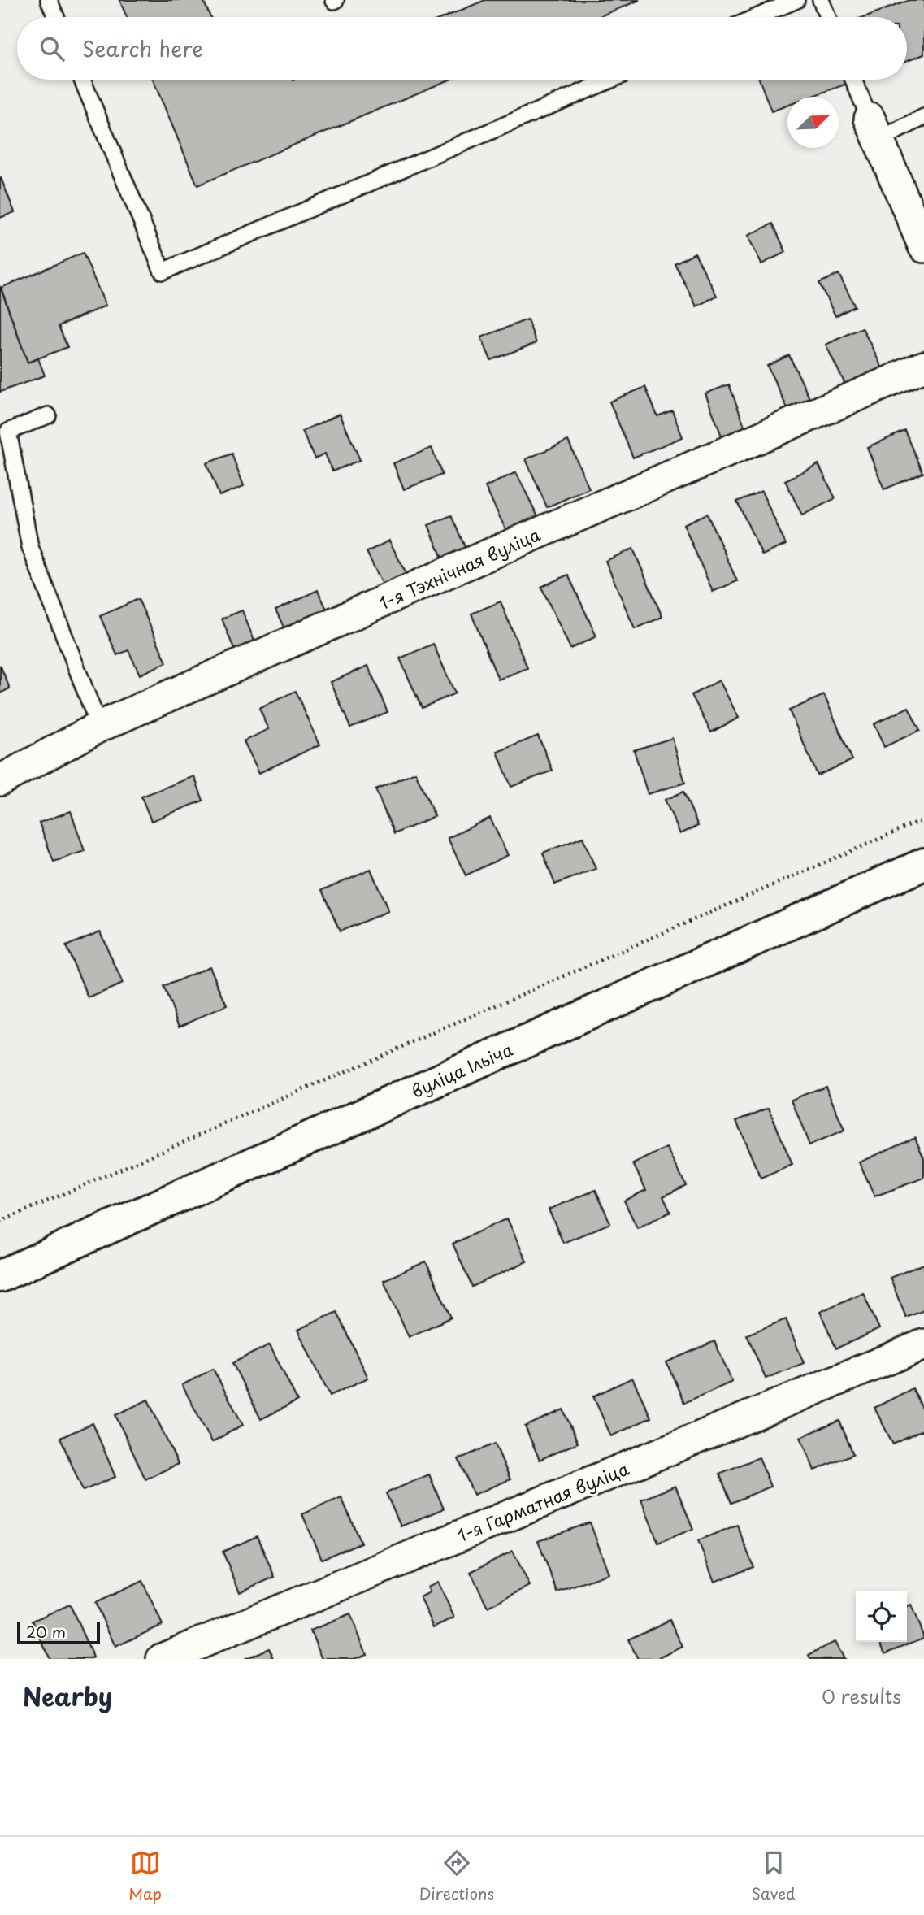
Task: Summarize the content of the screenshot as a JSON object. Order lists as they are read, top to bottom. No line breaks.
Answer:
{"streets":{"main road":["вуліца Ільіча"],"street":["1-я Тэхнічная вуліца","1-я Гарматная вуліца"]},"scale_bar":"20 m","north":"top right","page":{"search":"Search here","scale":"20 m","heading":["Nearby","0 results"],"nav":["Map","Directions","Saved"]}}
